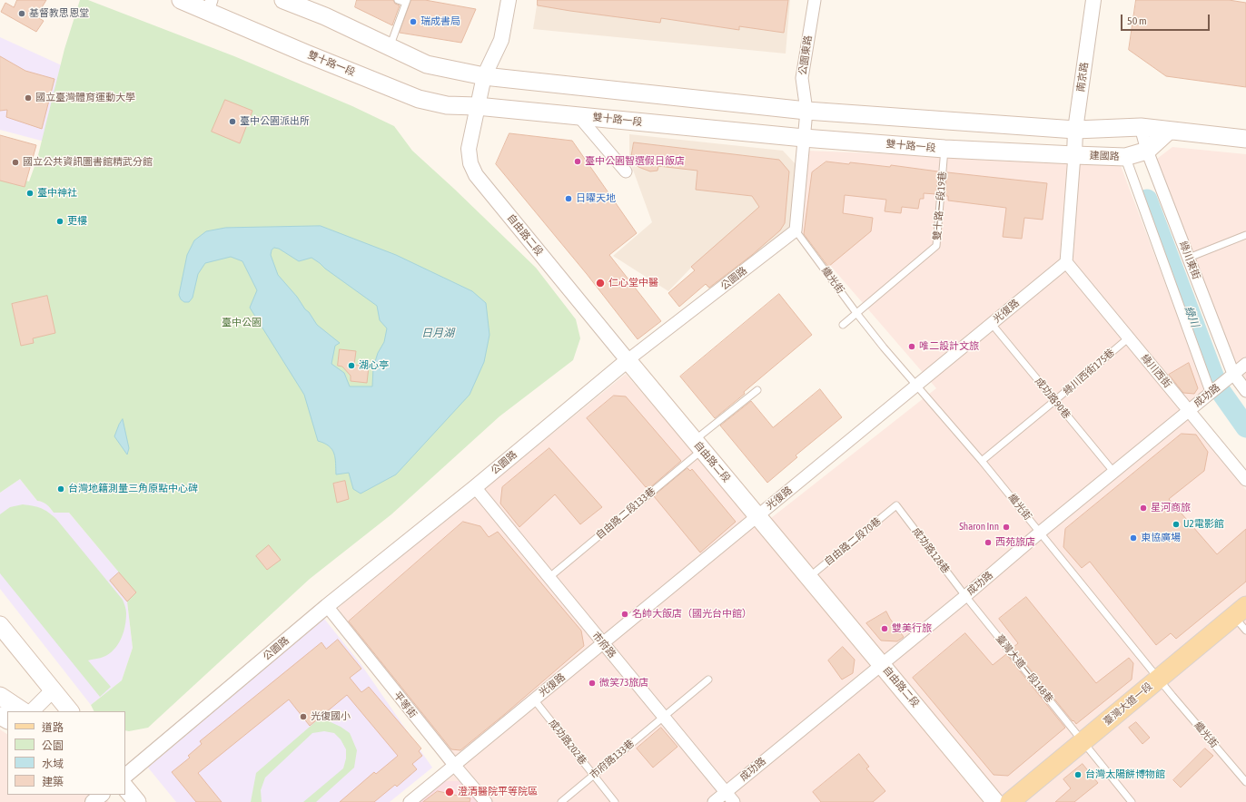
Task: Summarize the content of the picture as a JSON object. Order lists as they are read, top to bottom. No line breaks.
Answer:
{"streets":{"main road":["雙十路一段","建國路","自由路二段","臺灣大道一段"],"street":["公園東路","南京路","綠川東街","公園路","光復路","綠川西街","成功路","市府路","平等街"],"lane":["雙十路一段19巷","繼光街","綠川西街175巷","成功路90巷","自由路二段133巷","自由路二段70巷","成功路128巷","臺灣大道一段148巷","成功路202巷","市府路133巷"]},"crossings":[["雙十路一段","南京路"],["雙十路一段","建國路"],["雙十路一段","雙十路一段19巷"],["雙十路一段","自由路二段"],["南京路","建國路"],["建國路","綠川東街"],["雙十路一段19巷","繼光街"],["自由路二段","公園路"],["自由路二段","光復路"],["自由路二段","成功路"],["自由路二段","自由路二段133巷"],["自由路二段","自由路二段70巷"],["綠川東街","成功路"],["公園路","繼光街"],["公園路","市府路"],["公園路","平等街"],["繼光街","光復路"],["繼光街","綠川西街175巷"],["繼光街","成功路"],["繼光街","臺灣大道一段"],["光復路","綠川西街"],["光復路","成功路90巷"],["光復路","市府路"],["光復路","平等街"],["光復路","成功路202巷"],["綠川西街","綠川西街175巷"],["綠川西街","成功路"],["綠川西街175巷","成功路90巷"],["成功路","成功路90巷"],["成功路","成功路128巷"],["成功路","市府路"],["成功路","臺灣大道一段148巷"],["自由路二段133巷","市府路"],["自由路二段70巷","成功路128巷"],["成功路128巷","臺灣大道一段148巷"],["市府路","市府路133巷"],["臺灣大道一段148巷","臺灣大道一段"],["成功路202巷","市府路133巷"]],"water":["綠川","日月湖"],"parks":["臺中公園"],"places":["基督教思恩堂","瑞成書局","國立臺灣體育運動大學","臺中公園派出所","臺中公園智選假日飯店","國立公共資訊圖書館精武分館","臺中神社","日曜天地","更樓","仁心堂中醫","唯二設計文旅","湖心亭","台灣地籍測量三角原點中心碑","星河商旅","U2電影館","Sharon Inn","東協廣場","西苑旅店","名帥大飯店（國光台中館）","雙美行旅","微笑73旅店","光復國小","台灣太陽餅博物館","澄清醫院平等院區"],"legend":["道路","公園","水域","建築"],"scale_bar":"50 m"}
